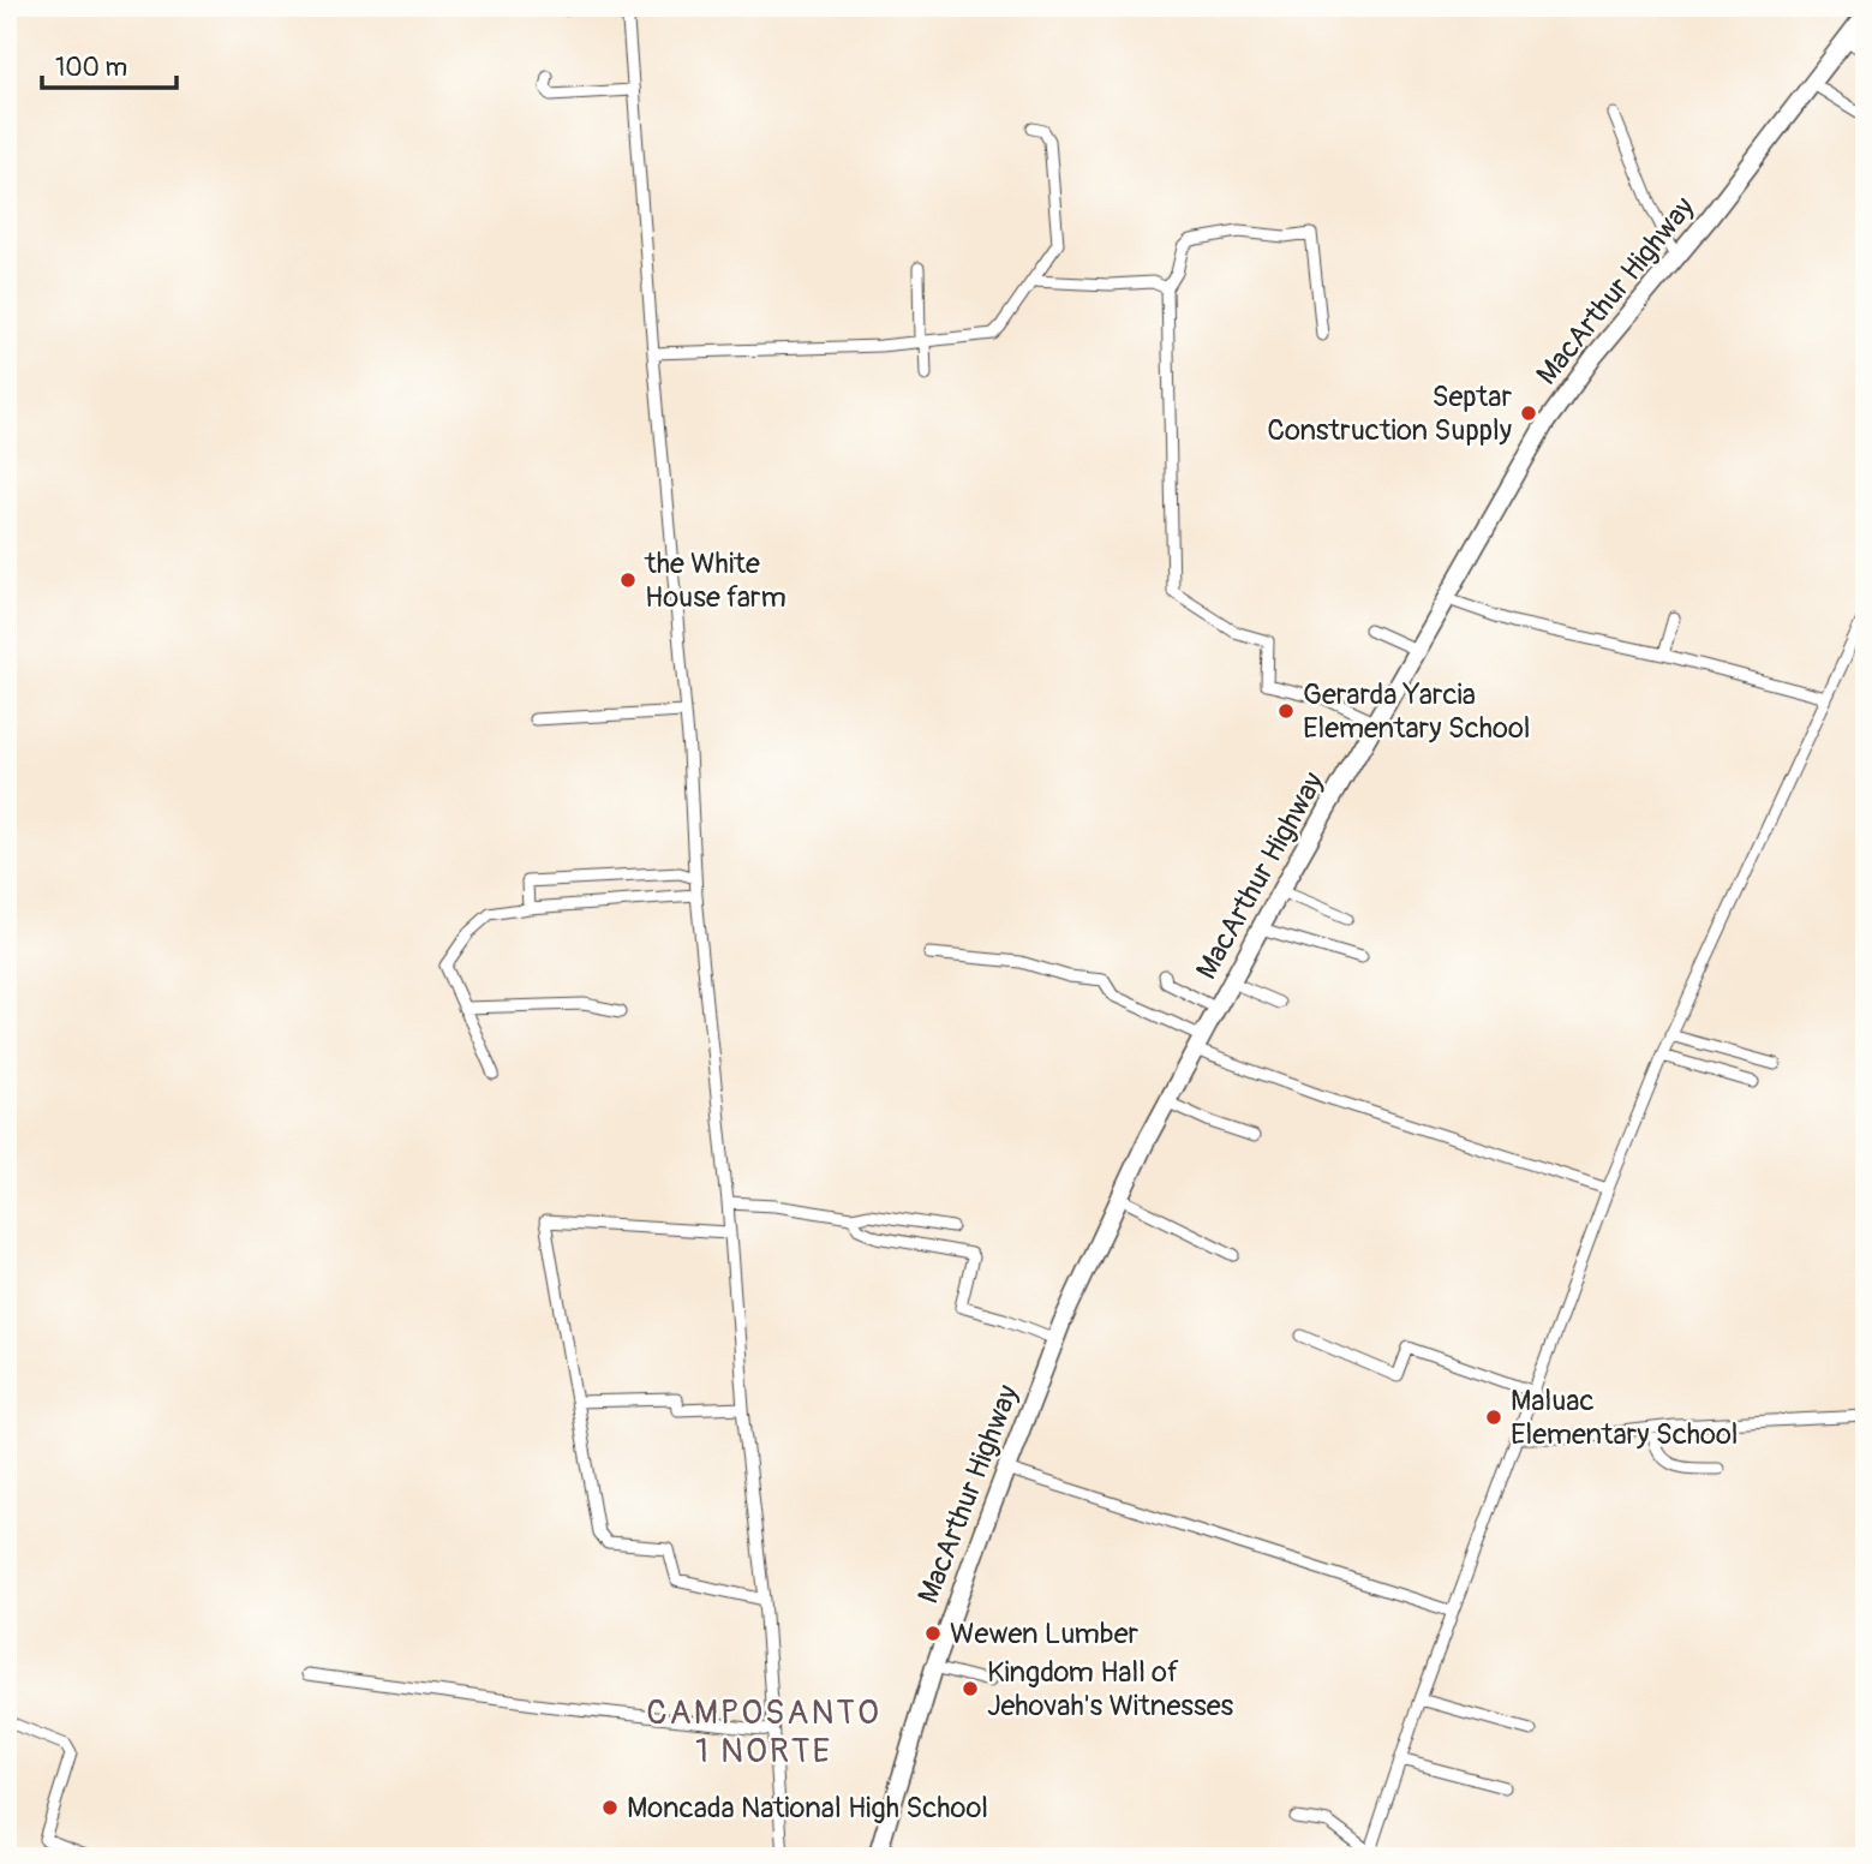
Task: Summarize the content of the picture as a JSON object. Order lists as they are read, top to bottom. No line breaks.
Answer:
{"streets":{"highway":["MacArthur Highway"]},"districts":["CAMPOSANTO 1 NORTE"],"places":["Septar Construction Supply","the White House farm","Gerarda Yarcia Elementary School","Maluac Elementary School","Wewen Lumber","Kingdom Hall of Jehovah's Witnesses","Moncada National High School"],"scale_bar":"100 m"}
